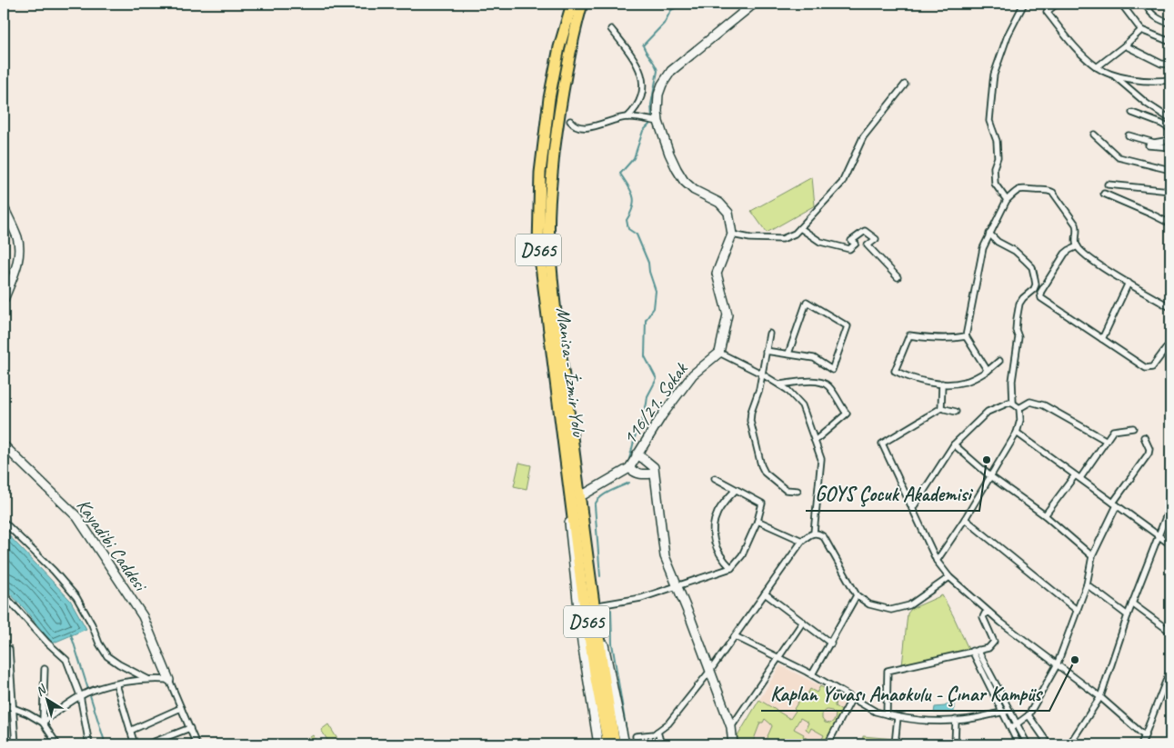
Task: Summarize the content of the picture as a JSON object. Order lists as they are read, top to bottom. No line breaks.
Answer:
{"streets":{"highway":["D565","Manisa - İzmir Yolu"],"street":["116/21. Sokak","Kayadibi Caddesi"]},"crossings":[["Manisa - İzmir Yolu","116/21. Sokak"]],"places":["GOYS Çocuk Akademisi","Kaplan Yuvası Anaokulu - Çınar Kampüs"],"north":"top left"}
